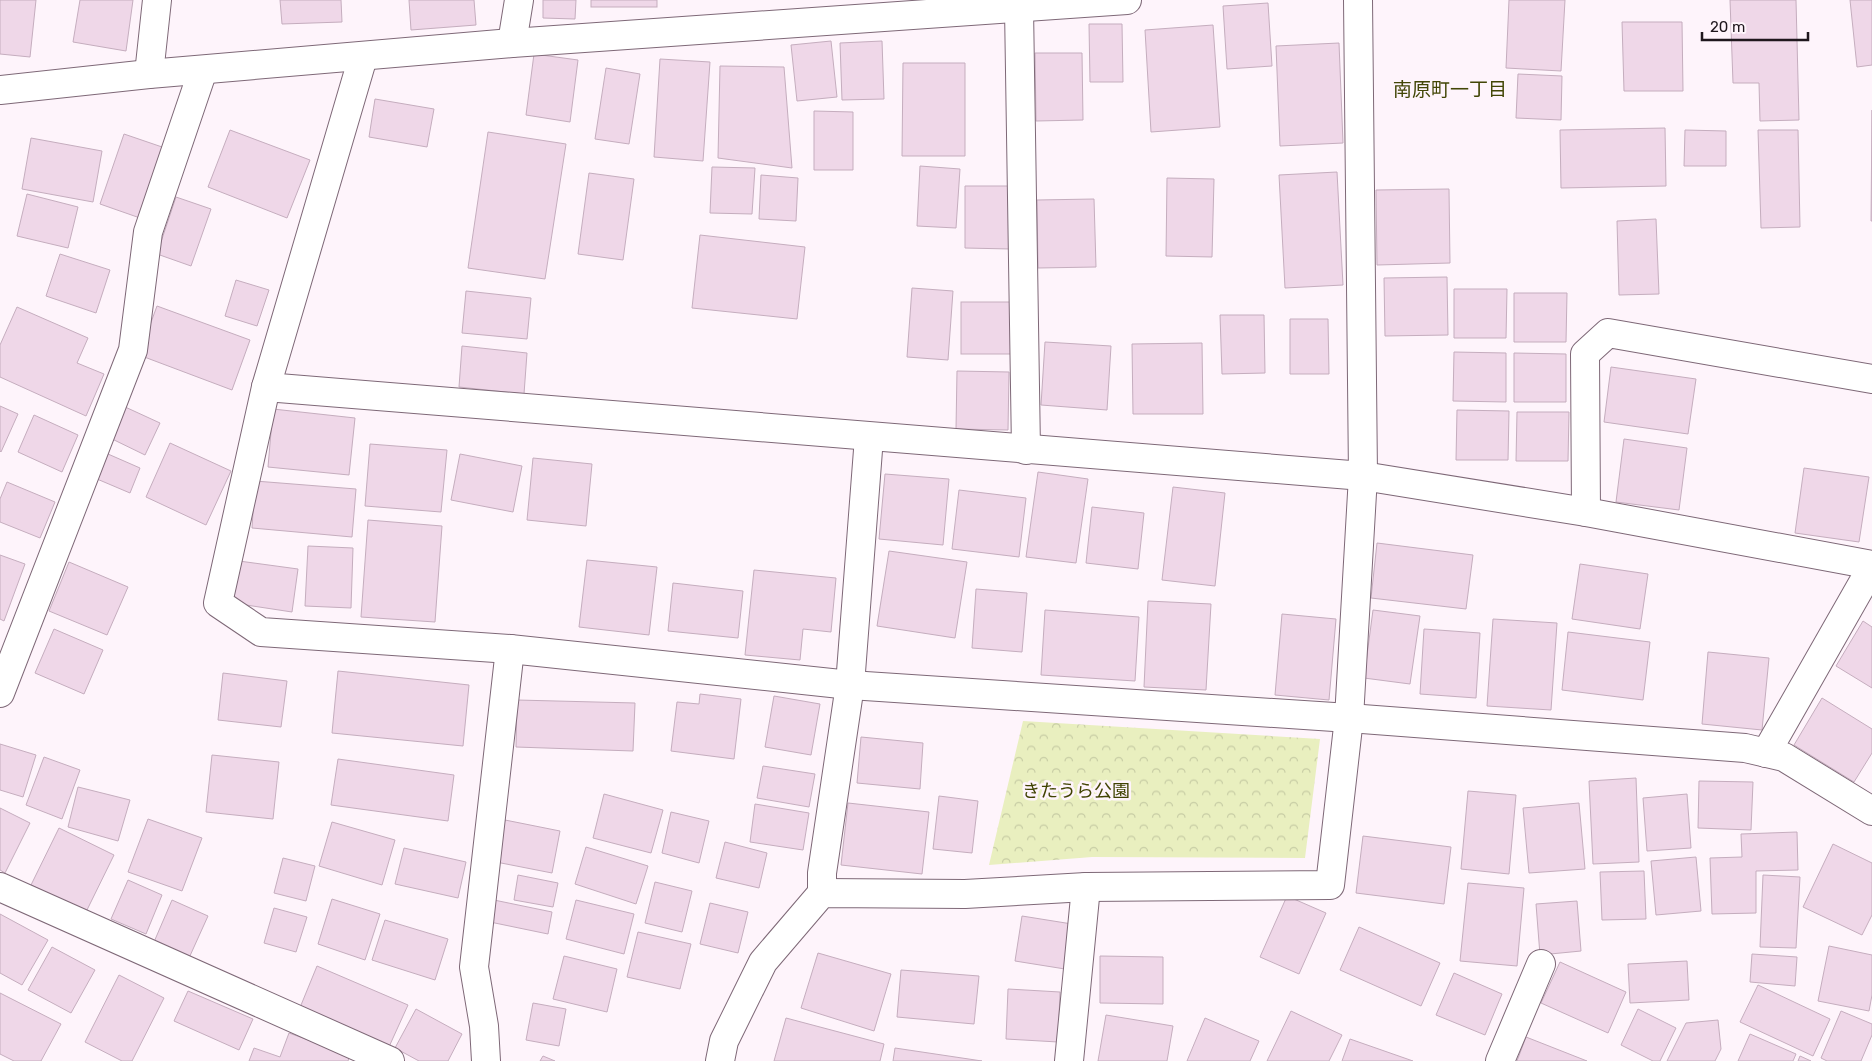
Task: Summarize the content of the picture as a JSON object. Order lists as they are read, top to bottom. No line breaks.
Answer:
{"districts":["南原町一丁目"],"parks":["きたうら公園"],"scale_bar":"20 m"}
